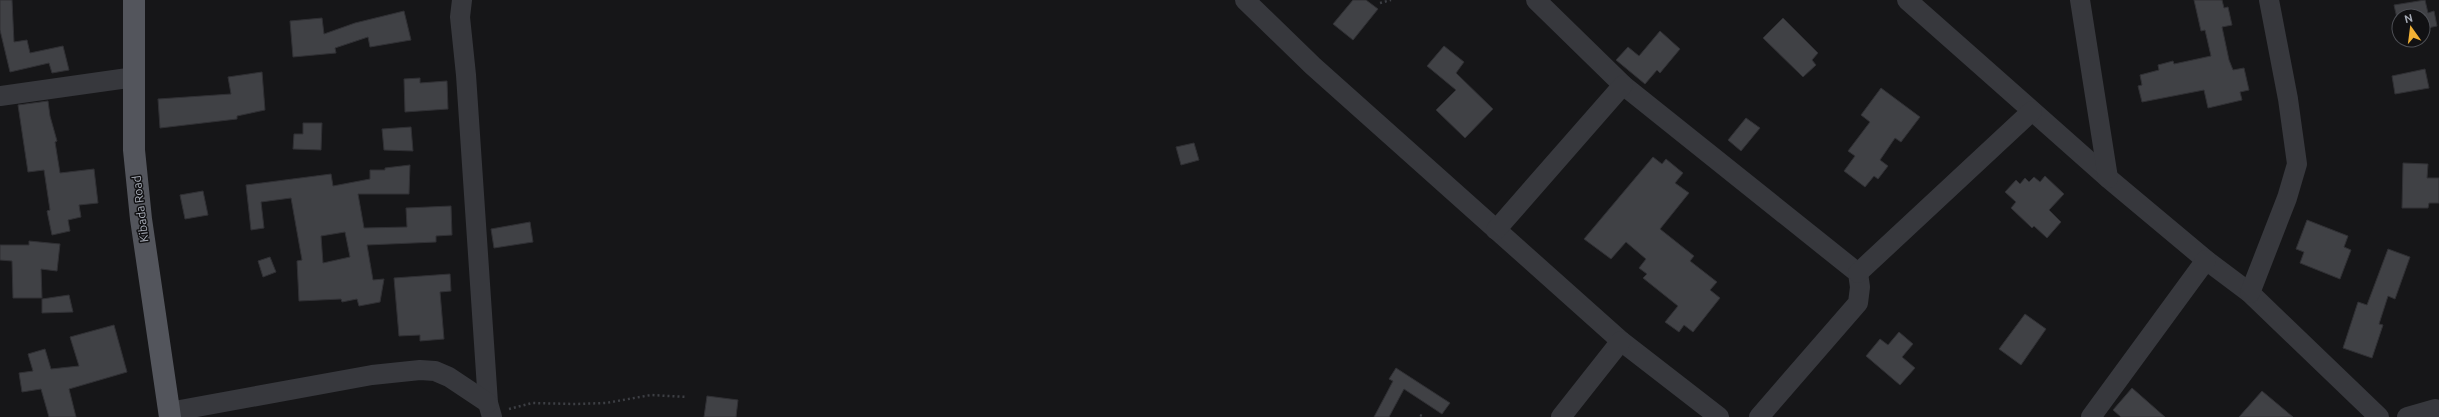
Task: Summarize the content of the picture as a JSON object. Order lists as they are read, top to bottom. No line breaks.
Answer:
{"streets":{"main road":["Kibada Road"]},"north":"top"}
